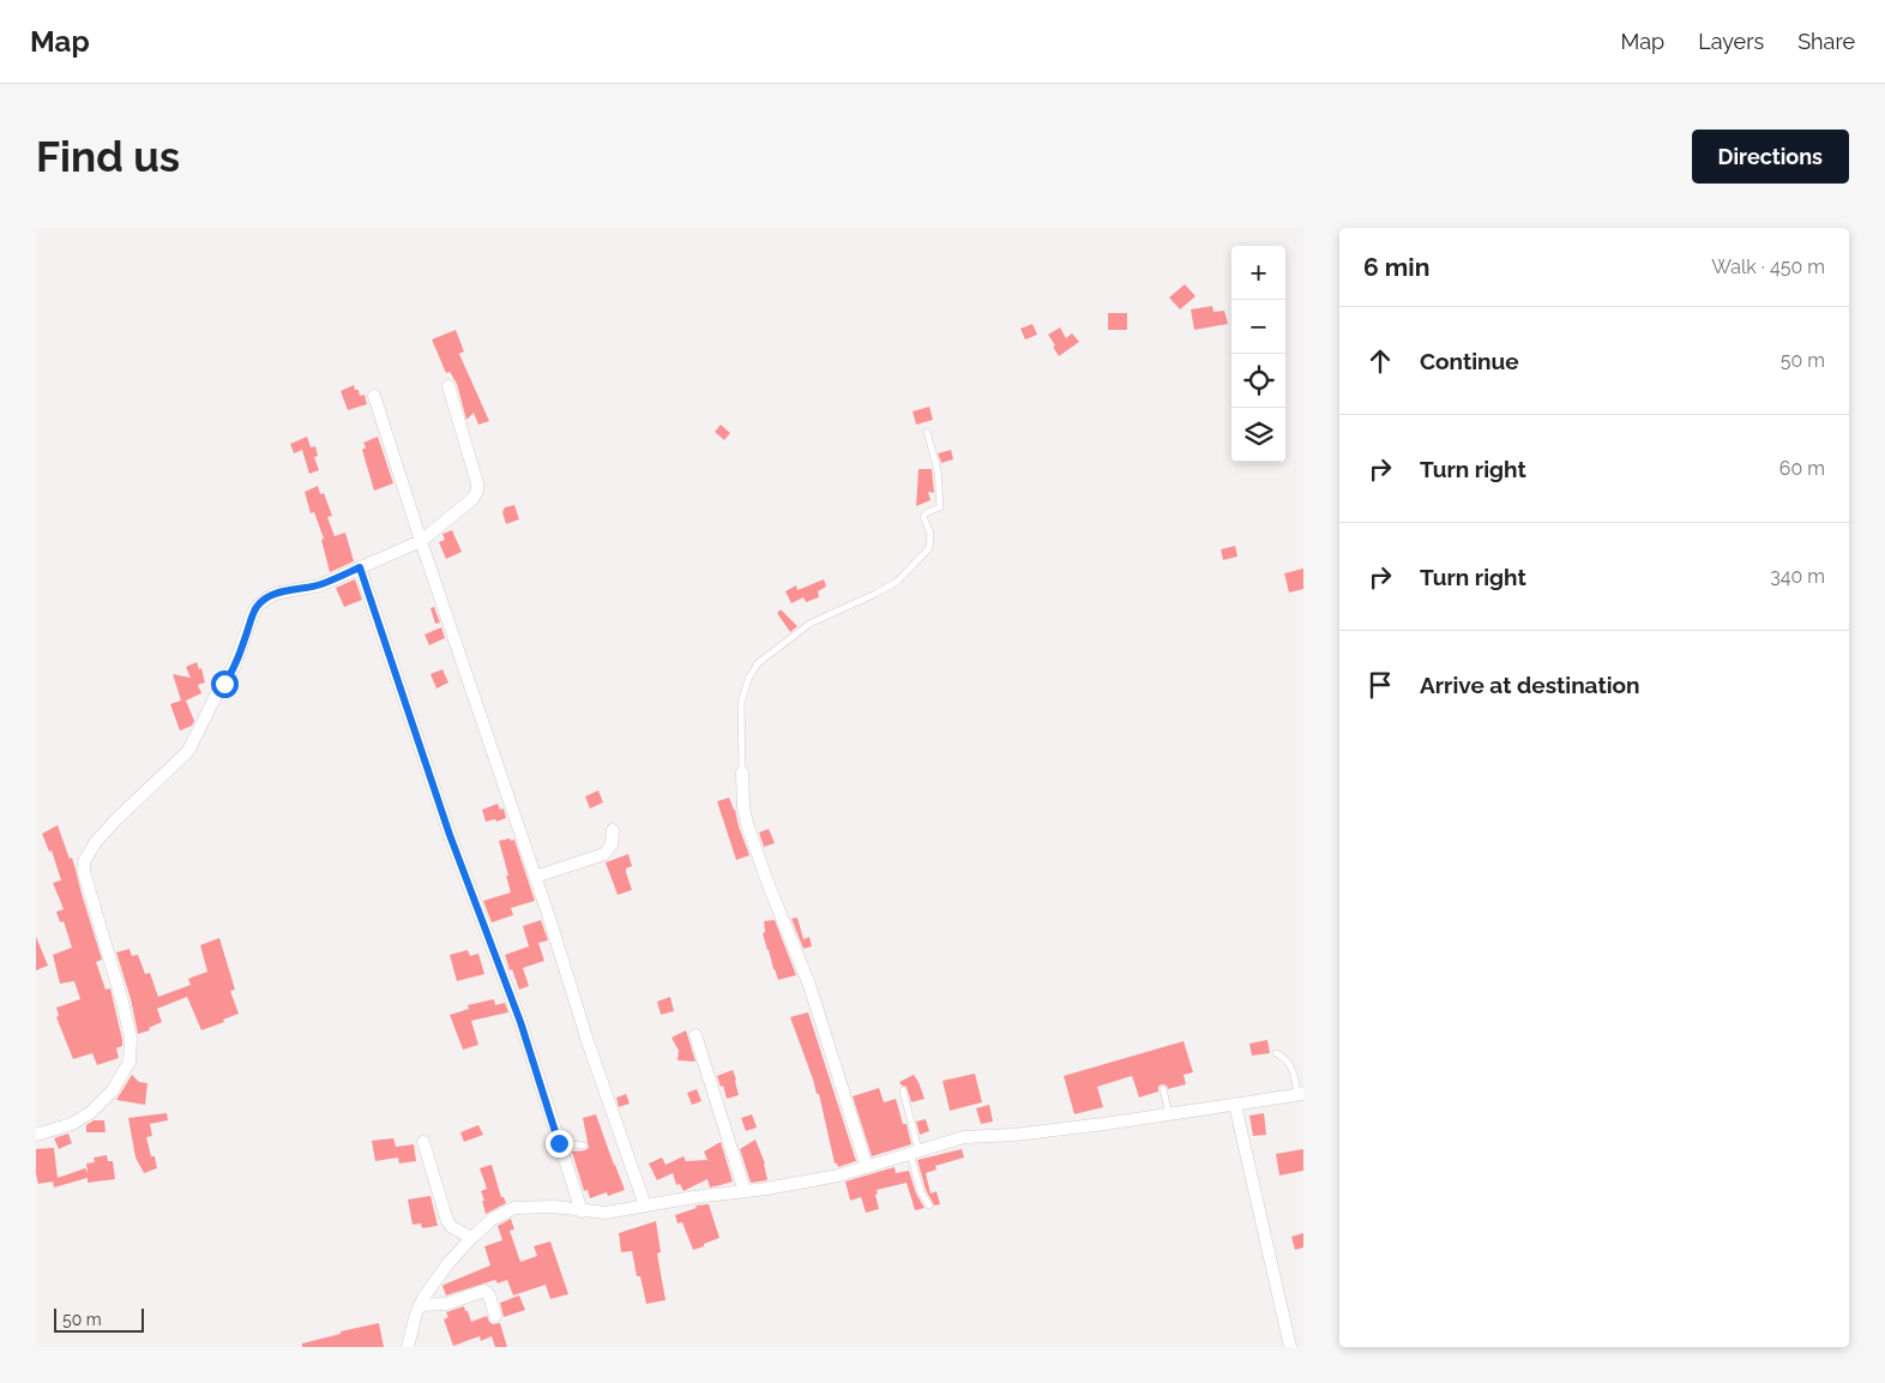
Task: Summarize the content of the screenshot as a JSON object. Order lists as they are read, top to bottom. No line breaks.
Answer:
{"scale_bar":"50 m","page":{"header":"Map","nav":["Map","Layers","Share"],"buttons":"Directions","title":"Find us","heading":["6 min","Walk · 450 m"],"map_buttons":["+","−"],"list":[["Continue","50 m"],["Turn right","60 m"],["Turn right","340 m"],"Arrive at destination"],"scale":"50 m"}}
